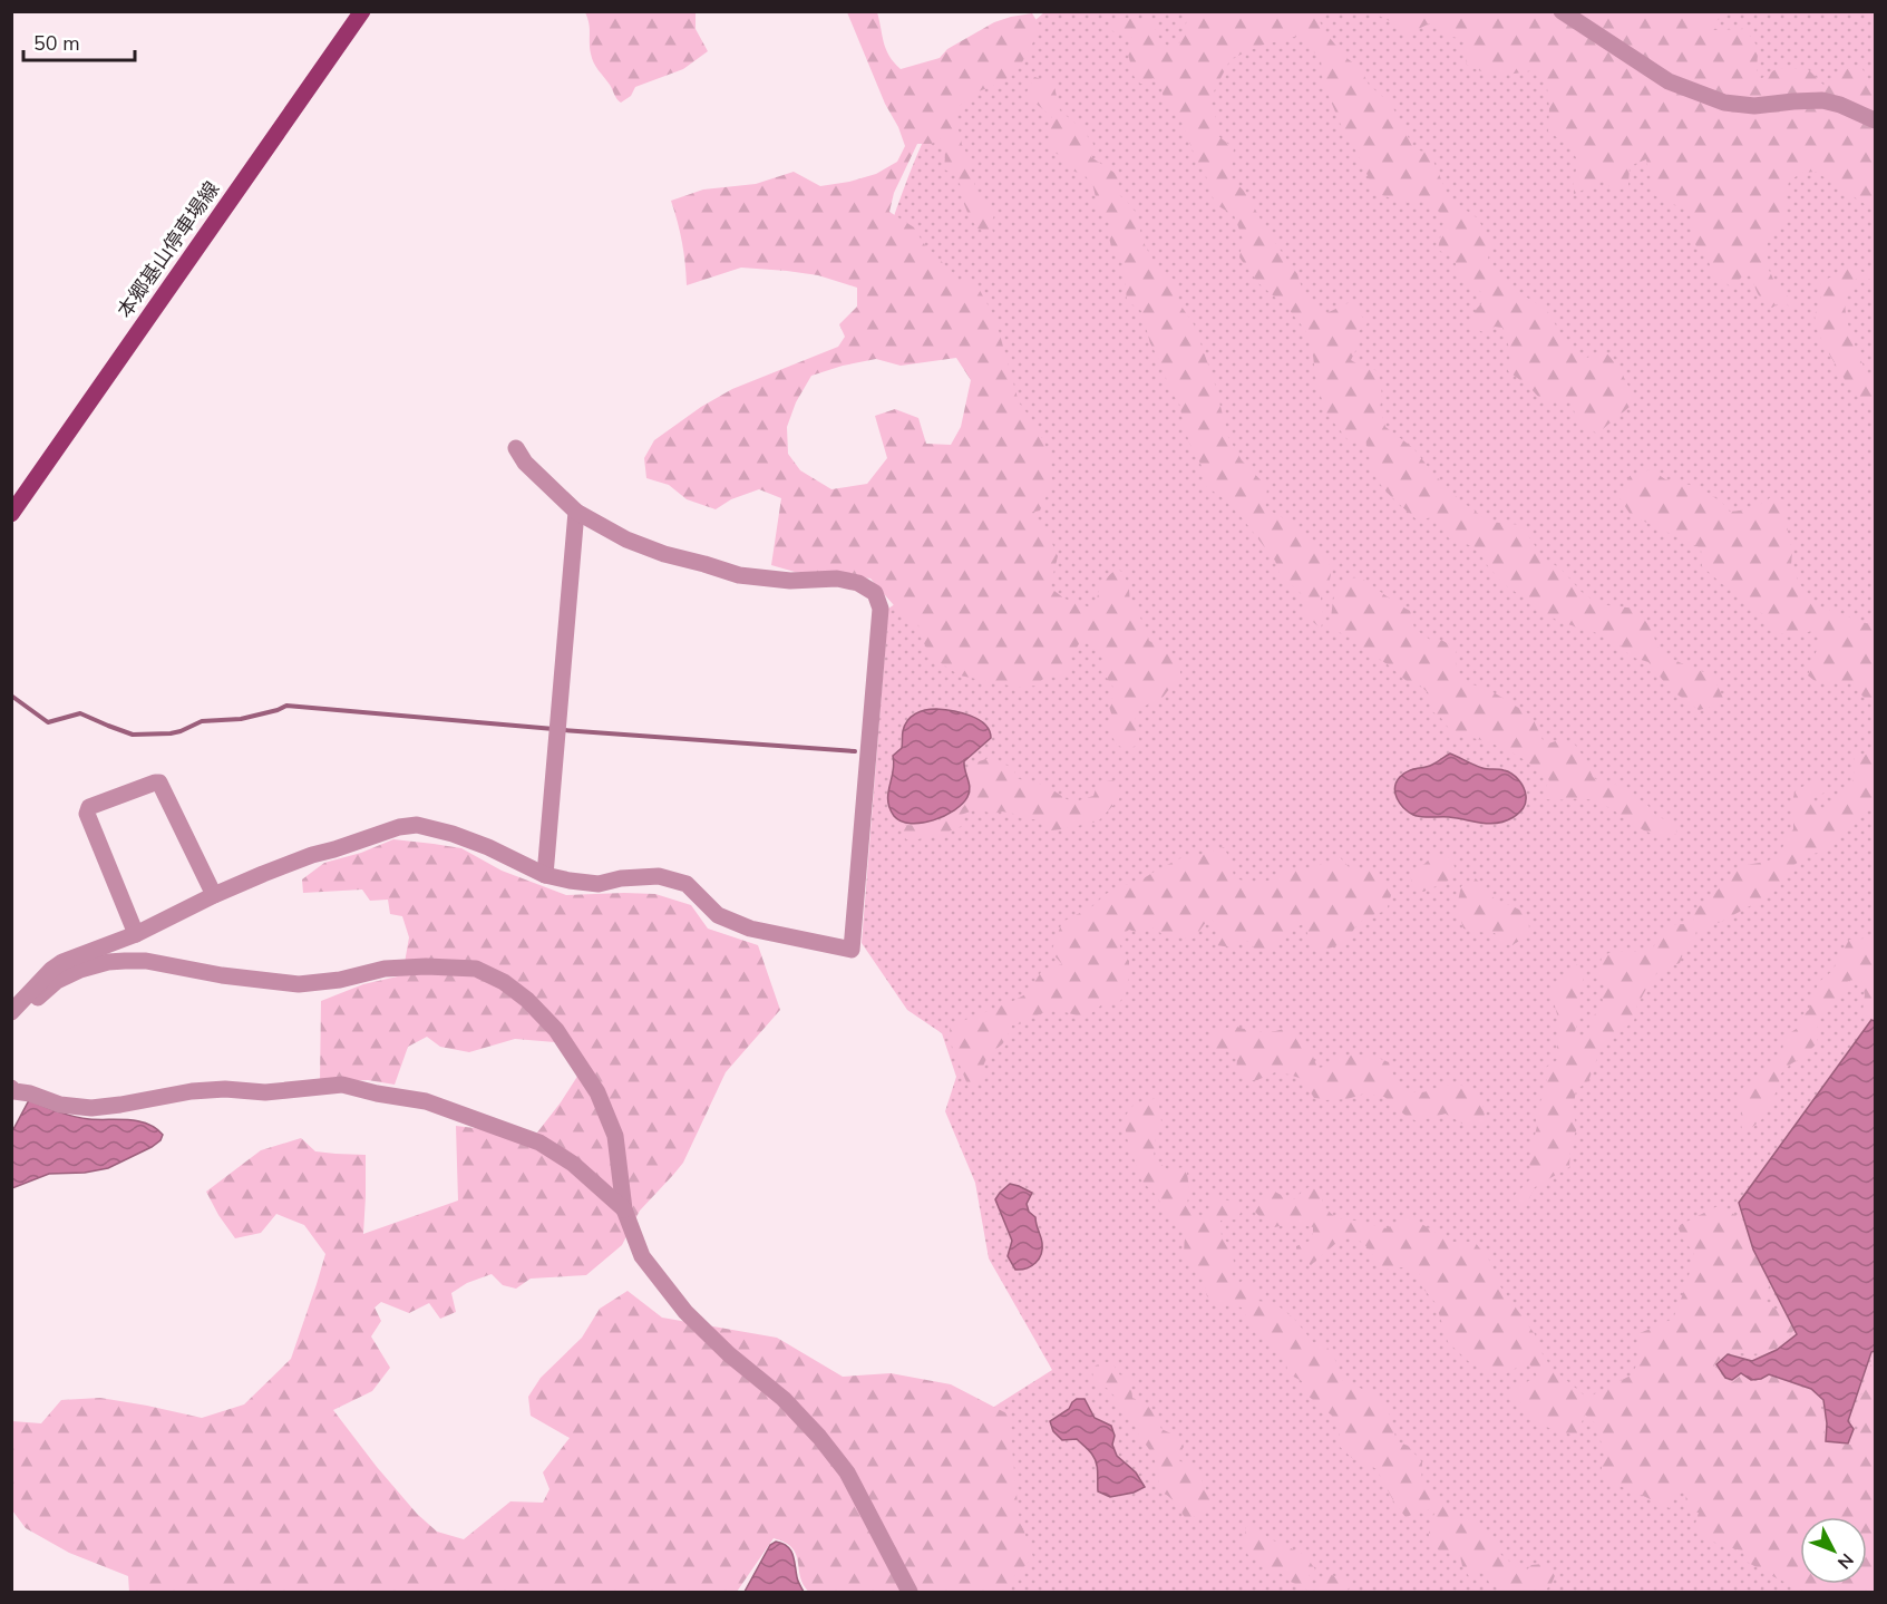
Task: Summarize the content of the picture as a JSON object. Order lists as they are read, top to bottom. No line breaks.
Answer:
{"streets":{"main road":["本郷基山停車場線"]},"scale_bar":"50 m","north":"bottom right"}
